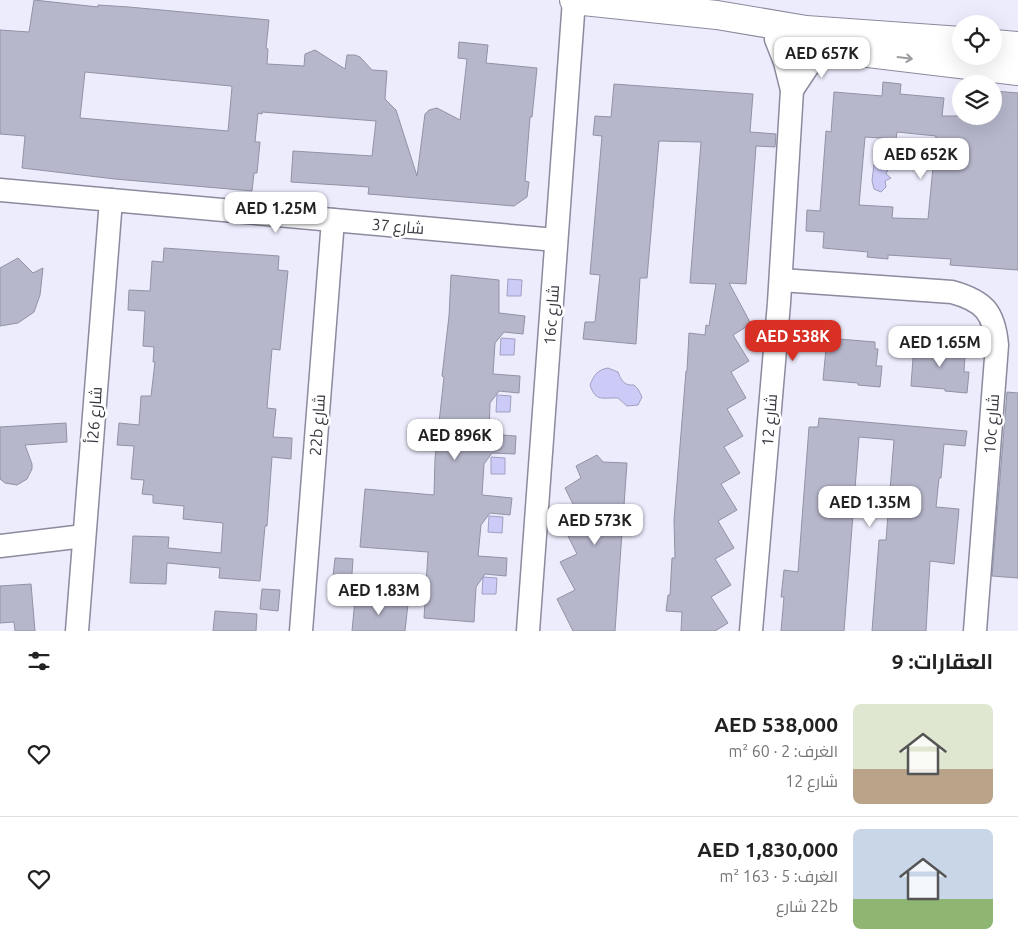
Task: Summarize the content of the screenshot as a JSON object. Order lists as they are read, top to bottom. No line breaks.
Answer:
{"streets":{"street":["شارع 37","16c شارع","شارع 26أ","شارع 12","10c شارع","22b شارع"]},"crossings":[["شارع 37","16c شارع"],["شارع 37","شارع 26أ"],["شارع 37","22b شارع"],["شارع 12","10c شارع"]],"page":{"price":["AED 657K","AED 652K","AED 1.25M","AED 538K","AED 1.65M","AED 896K","AED 1.35M","AED 573K","AED 1.83M"],"heading":"العقارات: 9","list":[{"name":"AED 538,000","note":"الغرف: 2 · 60 m² · شارع 12"},{"name":"AED 1,830,000","note":"الغرف: 5 · 163 m² · 22b شارع"}]}}
